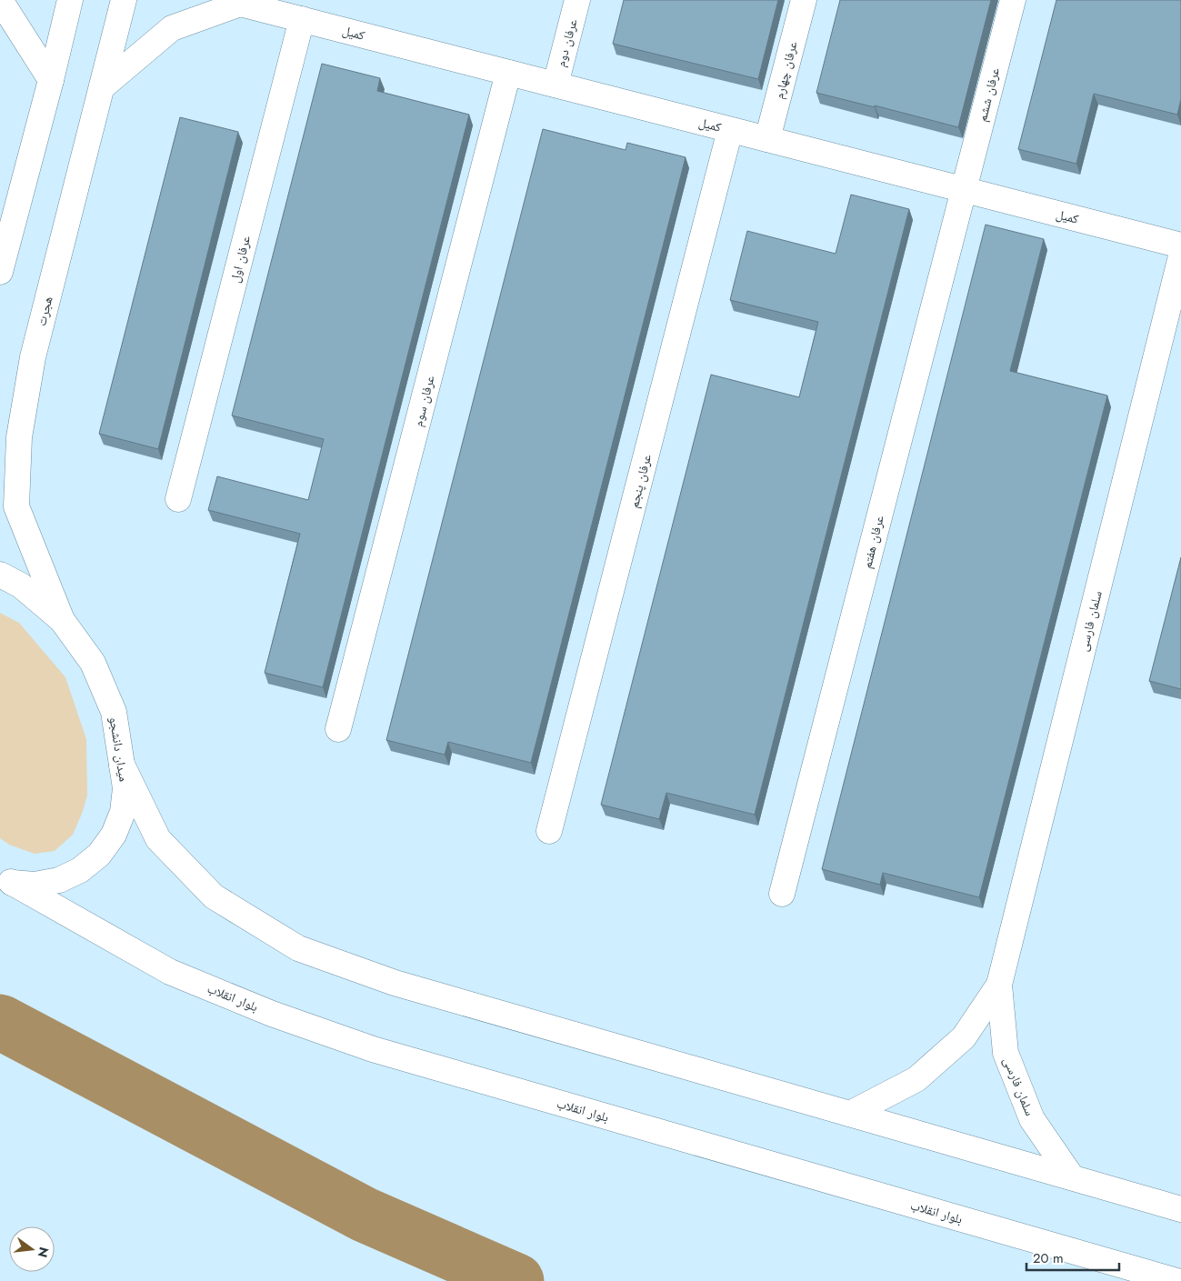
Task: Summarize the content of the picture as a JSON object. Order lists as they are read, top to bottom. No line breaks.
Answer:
{"streets":{"street":["کمیل","عرفان دوم","عرفان چهارم","عرفان ششم","عرفان اول","هجرت","عرفان سوم","عرفان پنجم","عرفان هفتم","سلمان فارسی","میدان دانشجو","بلوار انقلاب"]},"crossings":[["کمیل","عرفان دوم"],["کمیل","عرفان چهارم"],["کمیل","عرفان ششم"],["کمیل","عرفان اول"],["کمیل","عرفان سوم"],["کمیل","عرفان پنجم"],["کمیل","عرفان هفتم"],["عرفان ششم","عرفان هفتم"],["هجرت","میدان دانشجو"],["میدان دانشجو","بلوار انقلاب"]],"scale_bar":"20 m","north":"right"}
